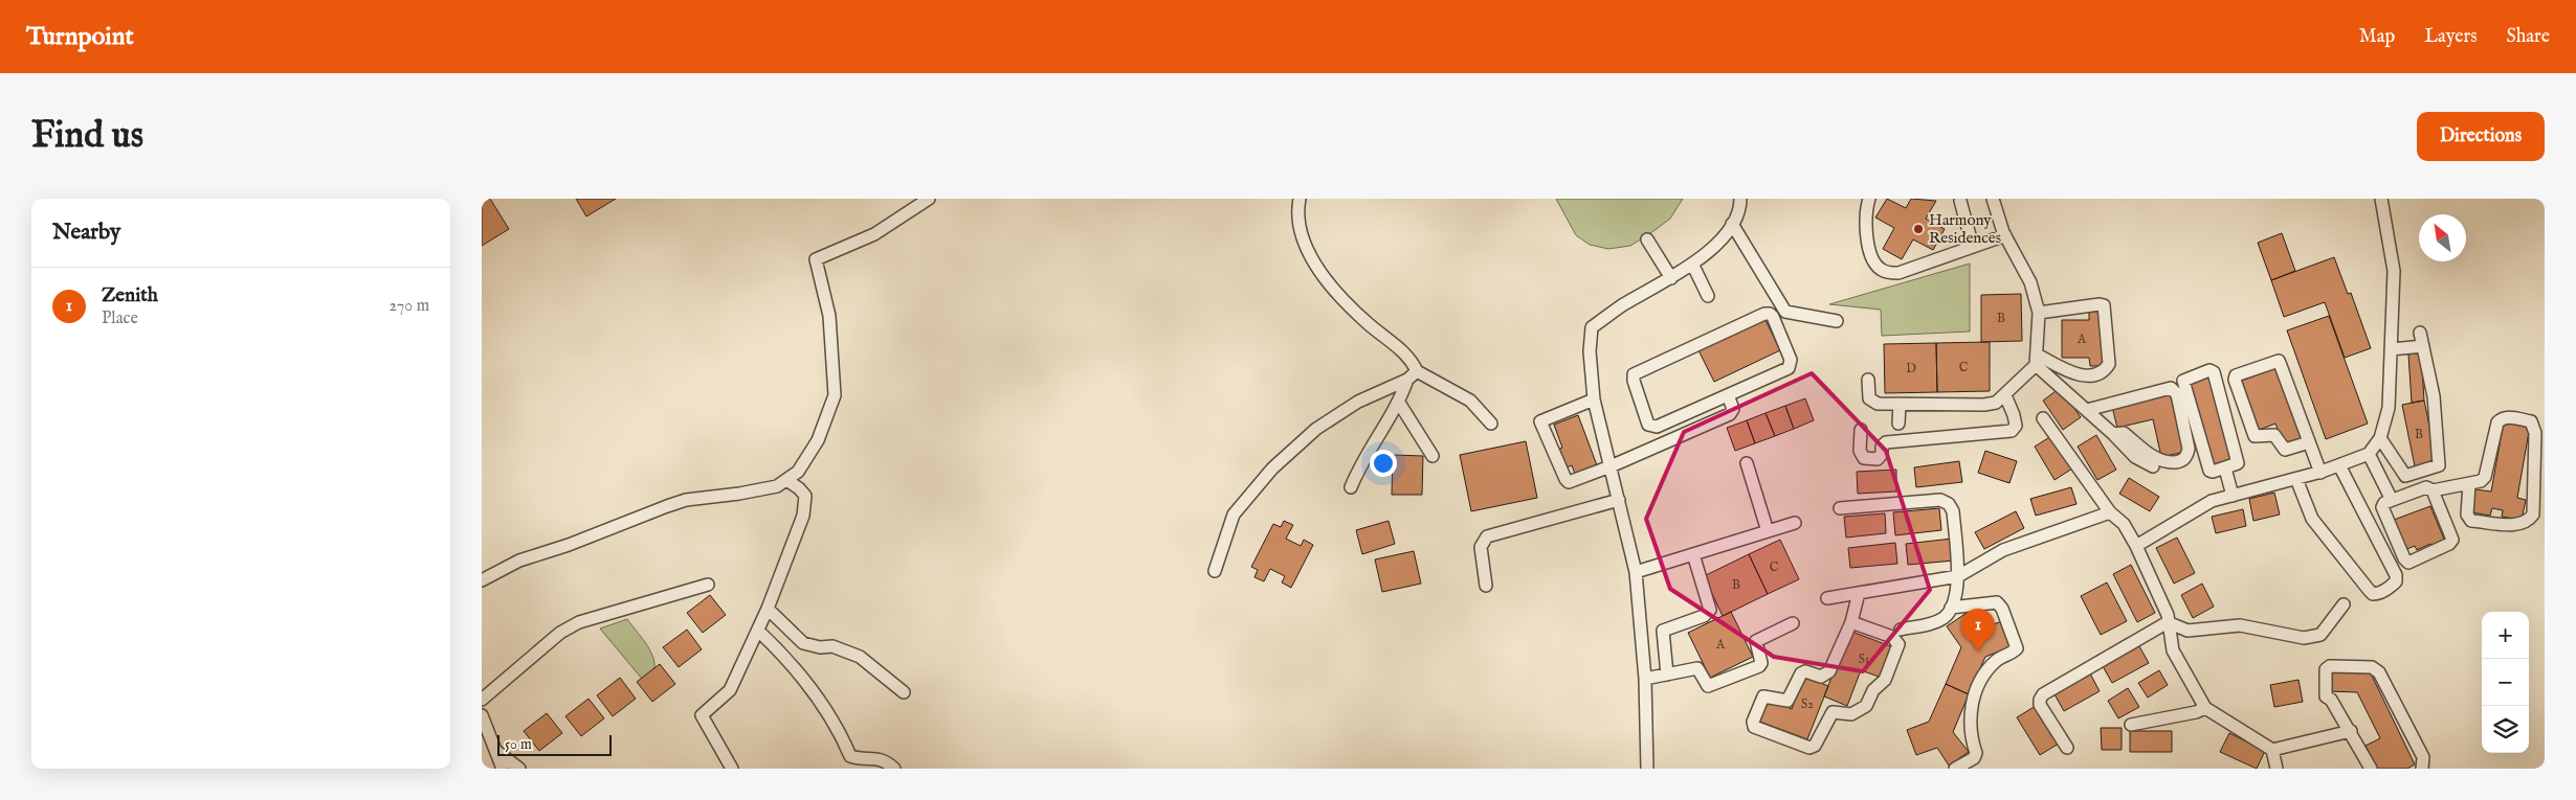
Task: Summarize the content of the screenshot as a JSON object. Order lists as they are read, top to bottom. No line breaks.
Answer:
{"places":["Harmony Residences"],"house_numbers":["B","A","C","D","B","C","B","A","S1","S2"],"scale_bar":"50 m","north":"top left","page":{"header":"Turnpoint","nav":["Map","Layers","Share"],"buttons":"Directions","title":"Find us","heading":"Nearby","list":[{"mark":"1","name":"Zenith","note":"Place","value":"270 m"}],"pins":"1","map_buttons":["+","−"],"scale":"50 m"}}
